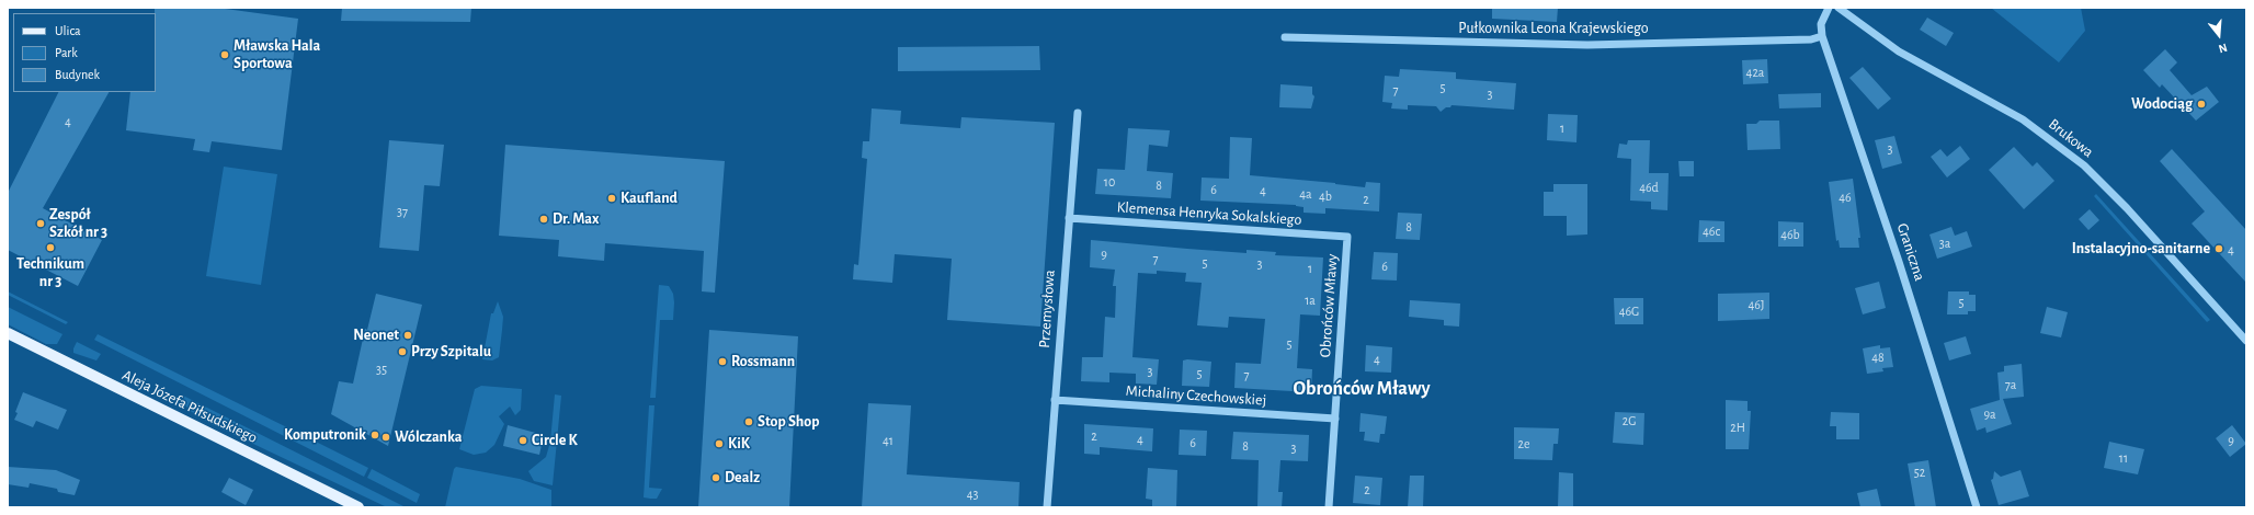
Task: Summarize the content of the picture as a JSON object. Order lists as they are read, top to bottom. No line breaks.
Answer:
{"streets":{"main road":["Aleja Józefa Piłsudskiego"],"street":["Pułkownika Leona Krajewskiego","Brukowa","Klemensa Henryka Sokalskiego","Graniczna","Obrońców Mławy","Przemysłowa","Michaliny Czechowskiej"]},"crossings":[["Pułkownika Leona Krajewskiego","Graniczna"],["Klemensa Henryka Sokalskiego","Obrońców Mławy"],["Klemensa Henryka Sokalskiego","Przemysłowa"],["Obrońców Mławy","Michaliny Czechowskiej"],["Przemysłowa","Michaliny Czechowskiej"]],"districts":["Obrońców Mławy"],"places":["Mławska Hala Sportowa","Wodociąg","Kaufland","Dr. Max","Zespół Szkół nr 3","Technikum nr 3","Instalacyjno-sanitarne","Neonet","Przy Szpitalu","Rossmann","Stop Shop","Komputronik","Wólczanka","Circle K","KiK","Dealz"],"house_numbers":["42a","5","7","3","4","1","3","10","8","46d","6","4","4a","4b","46","2","37","8","46c","46b","3a","4","9","7","5","3","6","1","1a","5","46J","46G","5","48","4","35","3","5","7","7a","9a","2G","2H","2","4","41","9","6","2e","8","3","11","52","2","43"],"legend":["Ulica","Park","Budynek"],"north":"bottom"}
